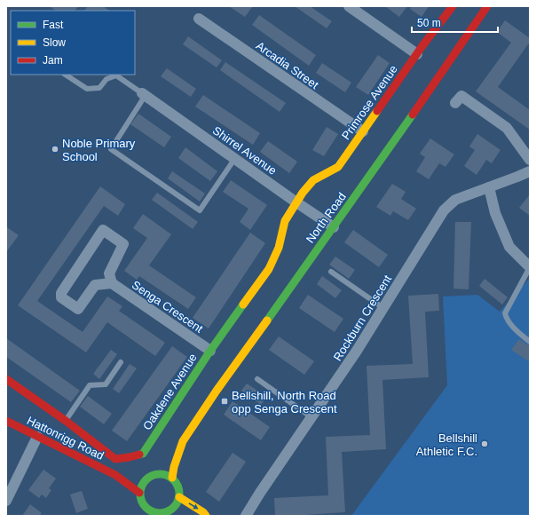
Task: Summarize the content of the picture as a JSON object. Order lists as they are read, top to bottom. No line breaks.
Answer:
{"streets":{"street":["Arcadia Street","Primrose Avenue","Shirrel Avenue","North Road","Senga Crescent","Rockburn Crescent","Oakdene Avenue","Hattonrigg Road"]},"crossings":[["Arcadia Street","Primrose Avenue"],["Primrose Avenue","Shirrel Avenue"],["Primrose Avenue","Oakdene Avenue"],["Shirrel Avenue","North Road"],["Shirrel Avenue","Oakdene Avenue"],["North Road","Hattonrigg Road"],["Senga Crescent","Oakdene Avenue"]],"places":{"other":["Noble Primary School","Bellshill Athletic F.C."],"transit":["Bellshill, North Road opp Senga Crescent"]},"legend":["Fast","Slow","Jam"],"scale_bar":"50 m"}
